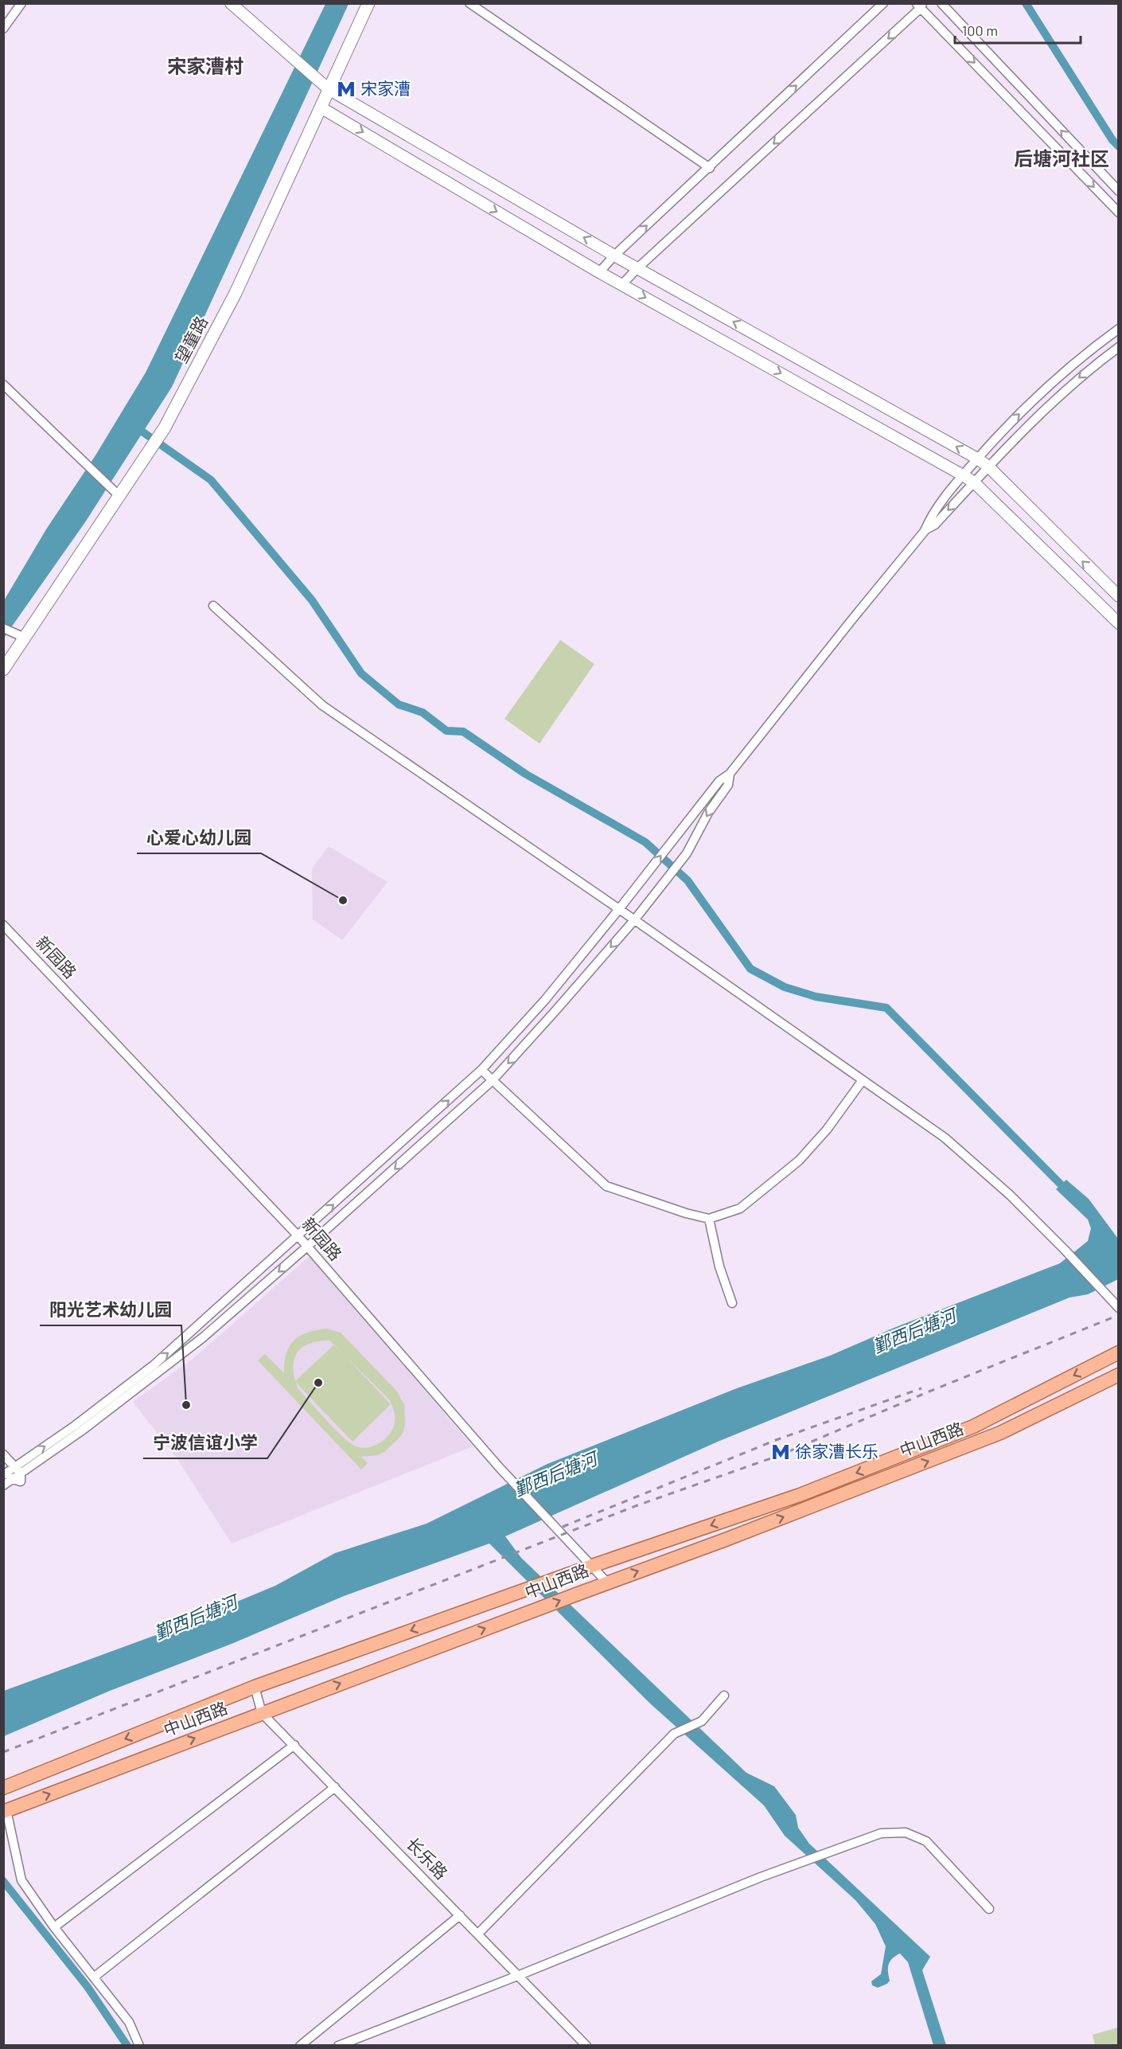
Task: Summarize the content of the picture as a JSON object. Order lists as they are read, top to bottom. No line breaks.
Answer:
{"streets":{"main road":["望童路","中山西路"],"street":["新园路","长乐路"]},"crossings":[["新园路","中山西路"],["中山西路","长乐路"]],"districts":["宋家漕村","后塘河社区"],"water":["鄞西后塘河"],"places":{"metro station":["宋家漕","徐家漕长乐"],"other":["心爱心幼儿园","宁波信谊小学","阳光艺术幼儿园"]},"scale_bar":"100 m"}
